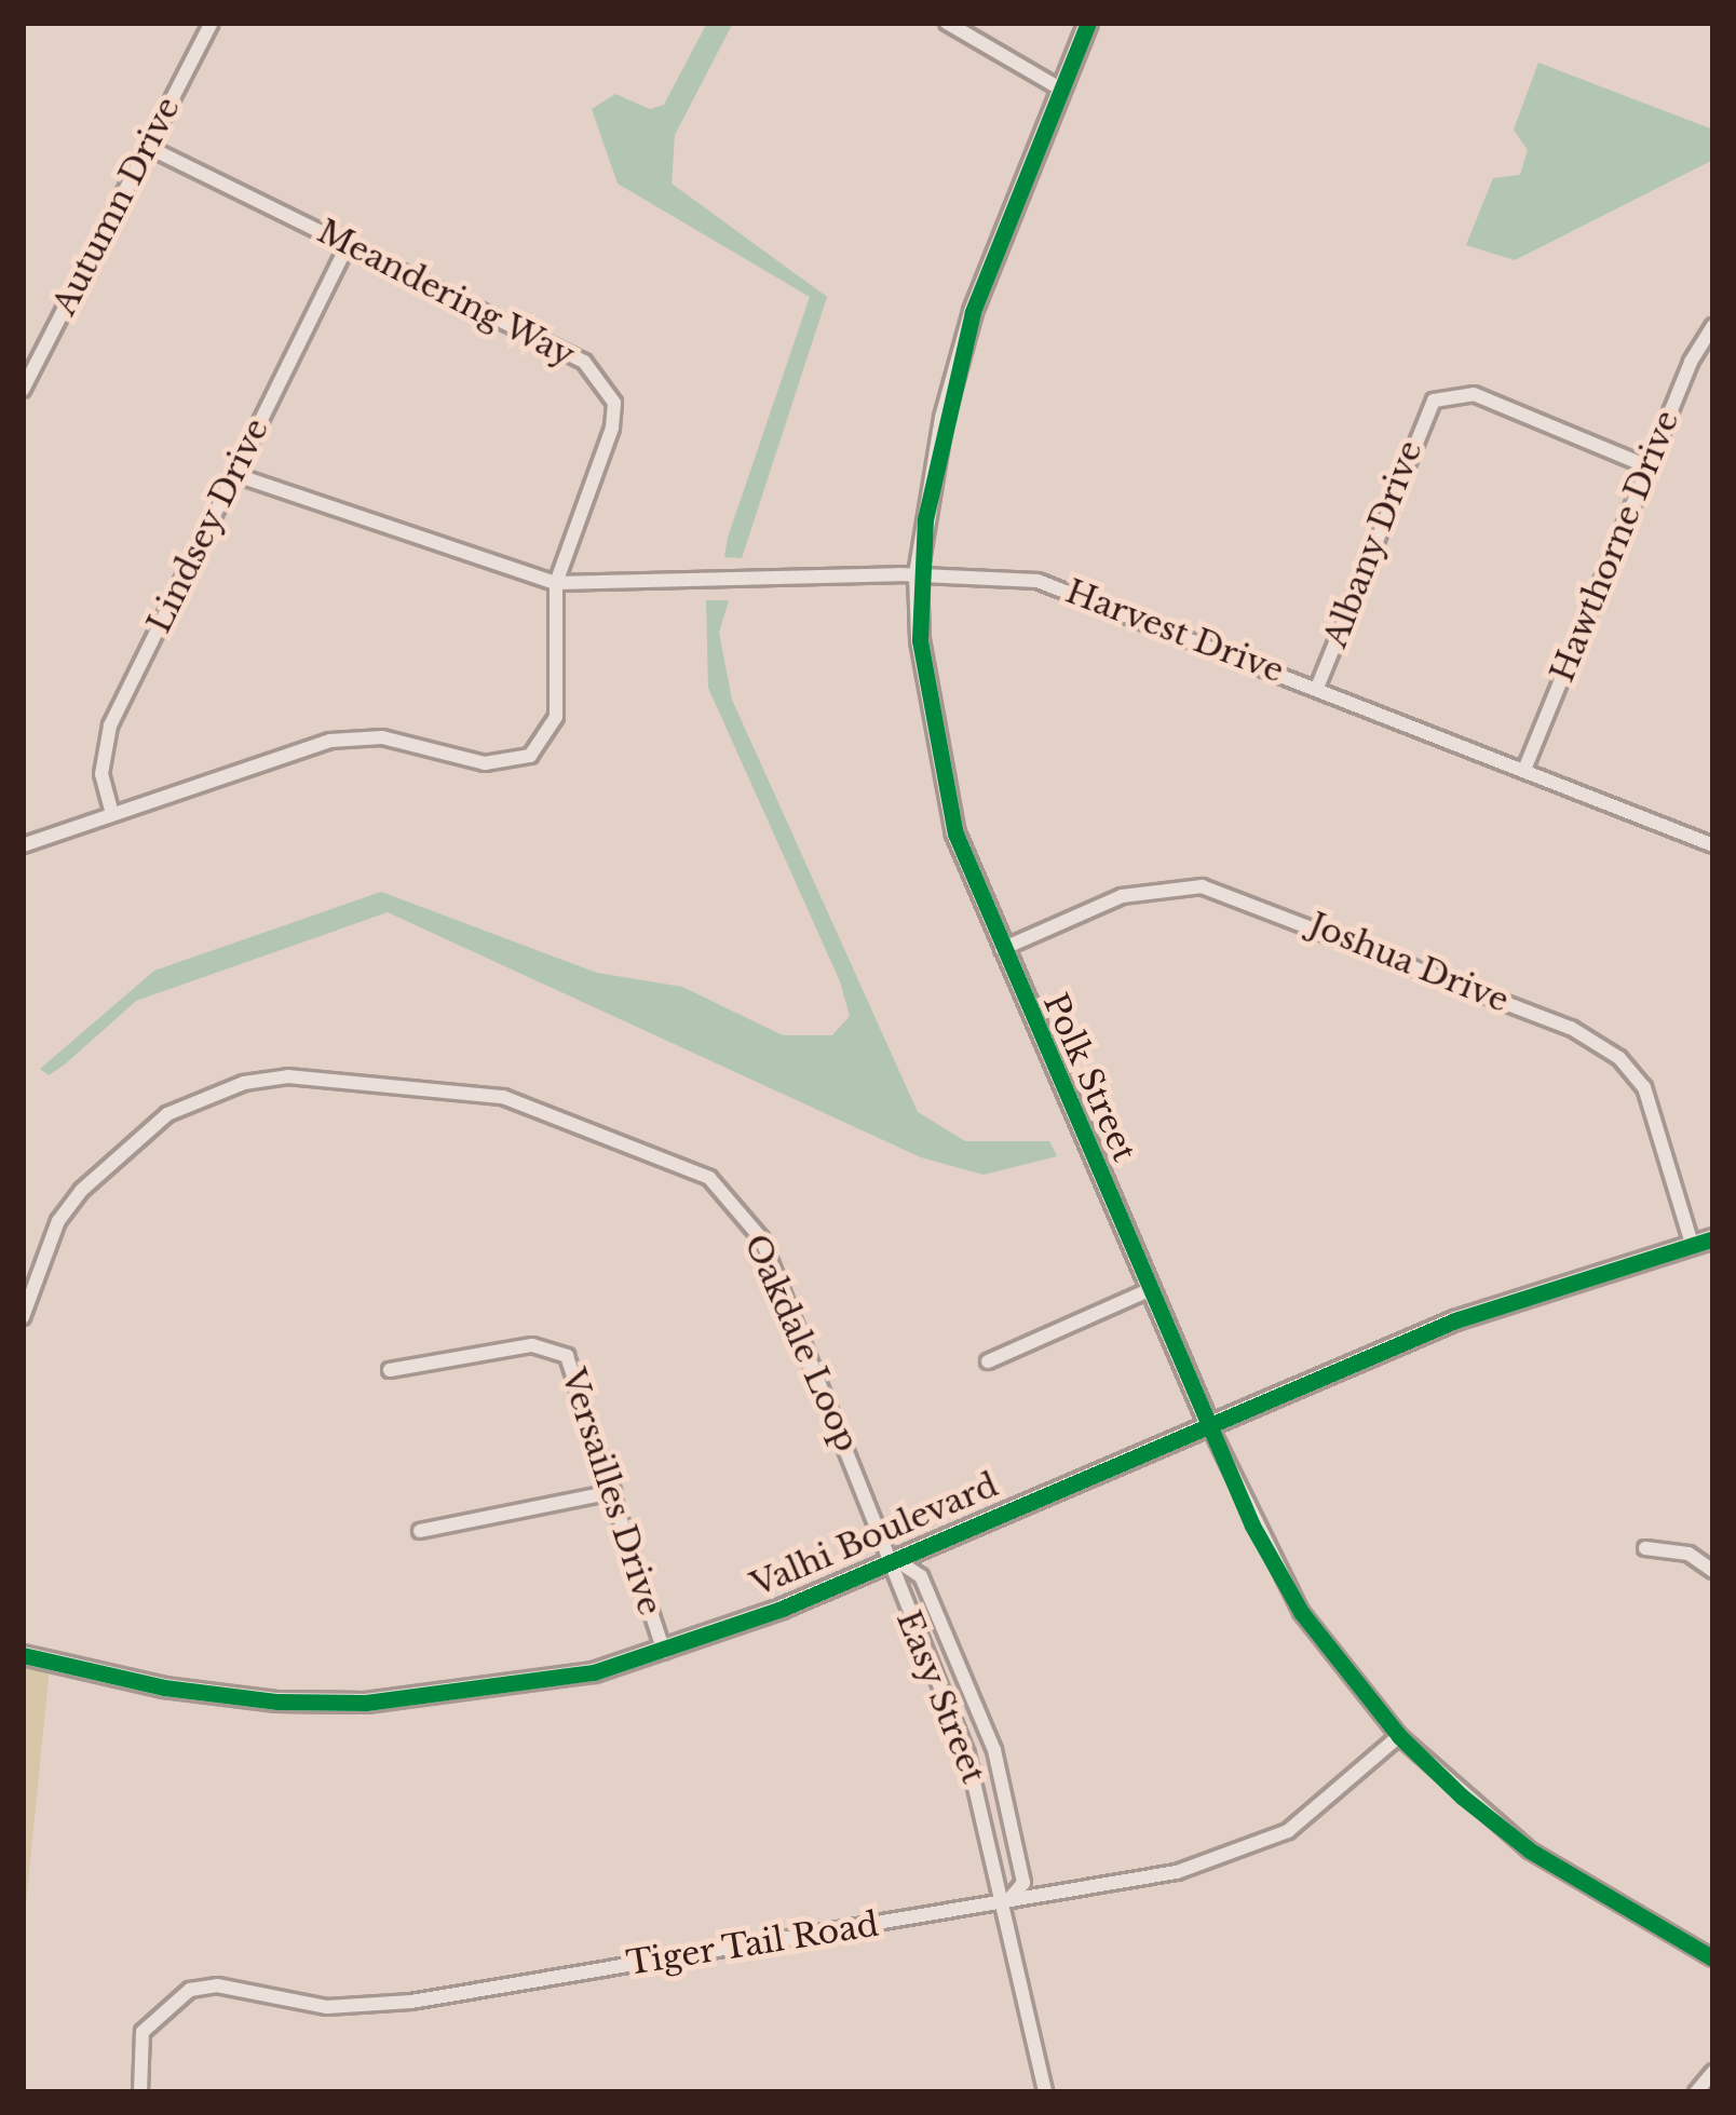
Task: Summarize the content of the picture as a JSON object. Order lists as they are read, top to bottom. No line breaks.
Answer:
{"streets":{"street":["Autumn Drive","Meandering Way","Lindsey Drive","Albany Drive","Hawthorne Drive","Harvest Drive","Joshua Drive","Polk Street","Oakdale Loop","Versailles Drive","Valhi Boulevard","Easy Street","Tiger Tail Road"]},"crossings":[["Autumn Drive","Meandering Way"],["Meandering Way","Lindsey Drive"],["Meandering Way","Harvest Drive"],["Lindsey Drive","Harvest Drive"],["Albany Drive","Hawthorne Drive"],["Albany Drive","Harvest Drive"],["Hawthorne Drive","Harvest Drive"],["Harvest Drive","Polk Street"],["Joshua Drive","Polk Street"],["Joshua Drive","Valhi Boulevard"],["Polk Street","Valhi Boulevard"],["Polk Street","Tiger Tail Road"],["Oakdale Loop","Valhi Boulevard"],["Oakdale Loop","Easy Street"],["Versailles Drive","Valhi Boulevard"],["Valhi Boulevard","Easy Street"],["Easy Street","Tiger Tail Road"]]}
